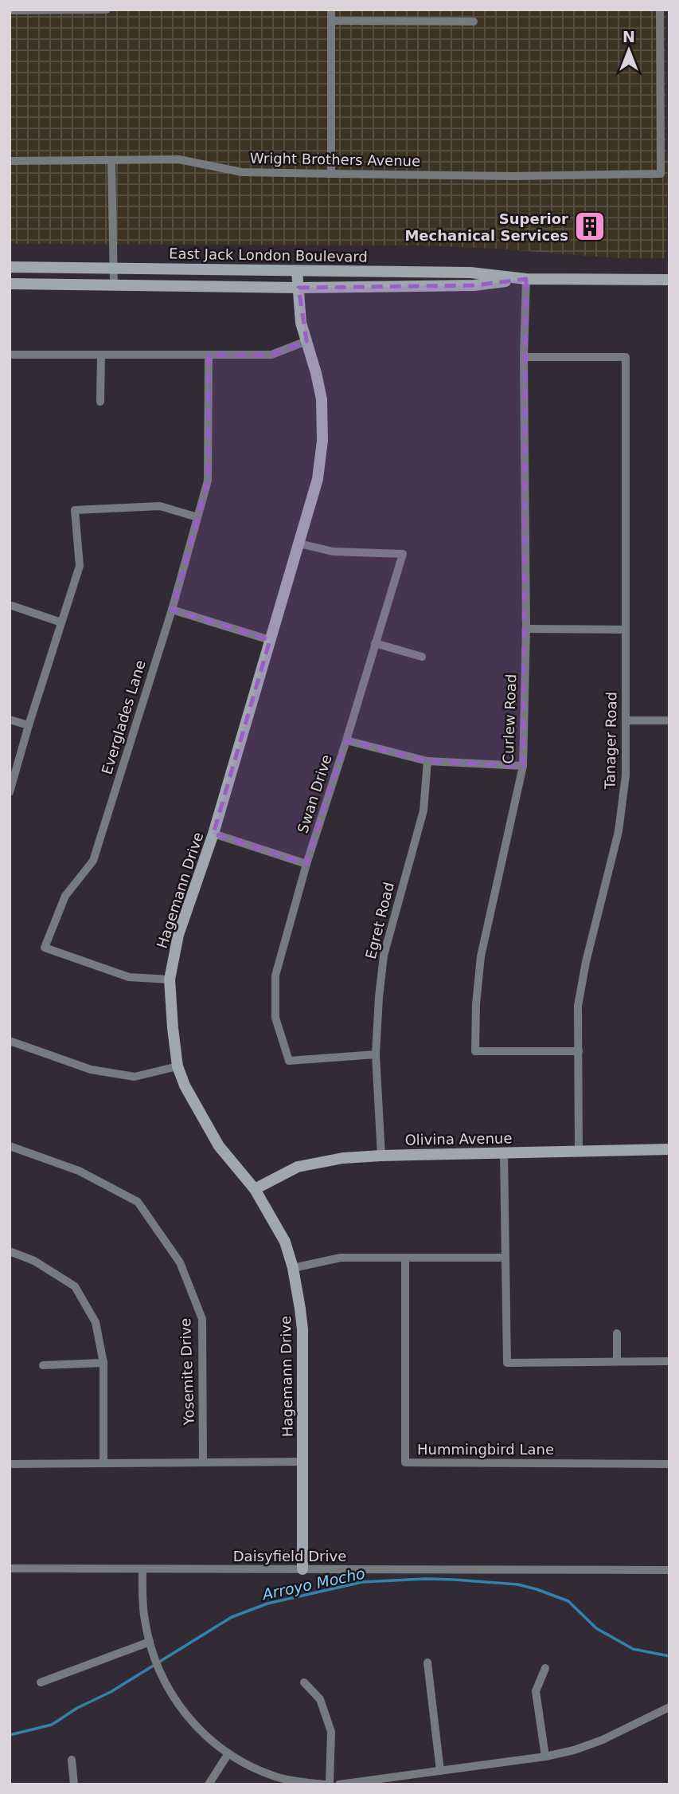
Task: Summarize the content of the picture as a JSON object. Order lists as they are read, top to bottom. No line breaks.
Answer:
{"streets":{"street":["Wright Brothers Avenue","East Jack London Boulevard","Everglades Lane","Curlew Road","Tanager Road","Swan Drive","Hagemann Drive","Egret Road","Olivina Avenue","Yosemite Drive","Hummingbird Lane","Daisyfield Drive"]},"crossings":[["East Jack London Boulevard","Curlew Road"],["East Jack London Boulevard","Hagemann Drive"],["Everglades Lane","Hagemann Drive"],["Curlew Road","Tanager Road"],["Tanager Road","Olivina Avenue"],["Swan Drive","Hagemann Drive"],["Swan Drive","Egret Road"],["Hagemann Drive","Olivina Avenue"],["Hagemann Drive","Daisyfield Drive"],["Egret Road","Olivina Avenue"]],"water":["Arroyo Mocho"],"places":{"building":["Superior Mechanical Services"]},"north":"top"}
